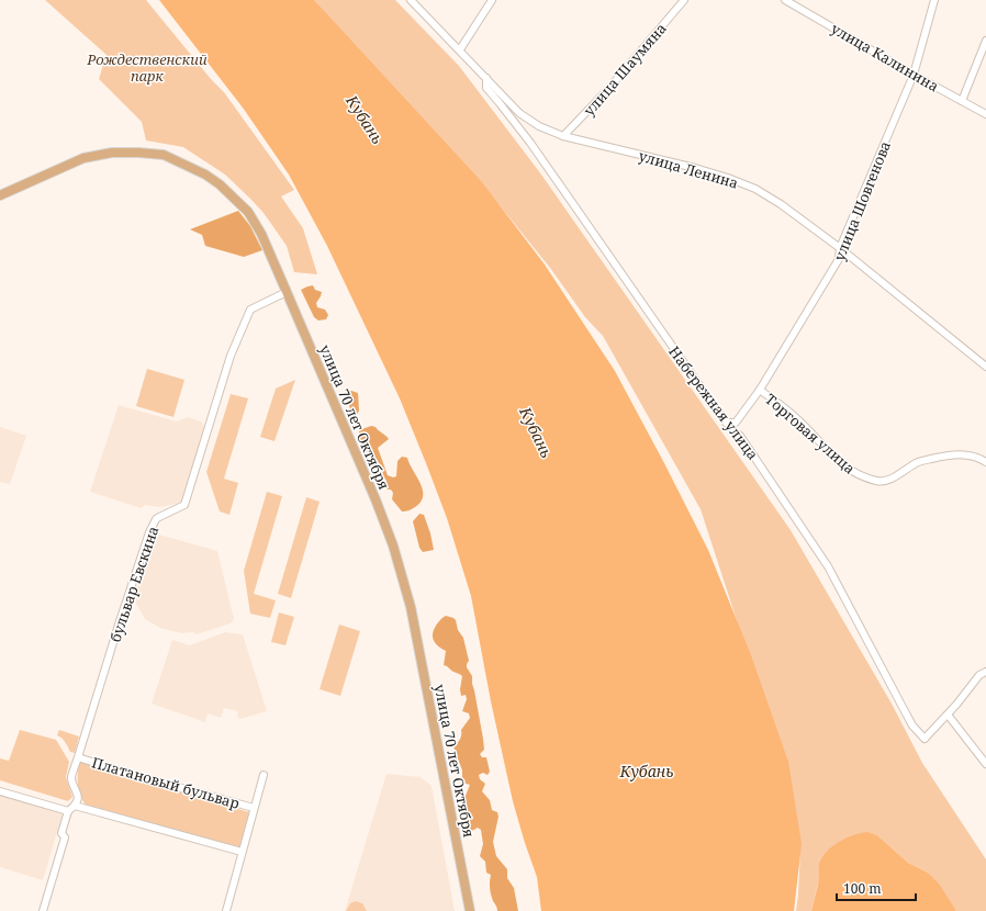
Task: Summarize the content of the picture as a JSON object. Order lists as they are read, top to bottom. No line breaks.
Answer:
{"streets":{"main road":["улица 70 лет Октября"],"street":["улица Калинина","улица Шаумяна","улица Ленина","улица Шовгенова","Набережная улица","Торговая улица","бульвар Евскина","Платановый бульвар"]},"crossings":[["улица Калинина","улица Шовгенова"],["улица Шаумяна","улица Ленина"],["улица Ленина","улица Шовгенова"],["улица Ленина","Набережная улица"],["улица Шовгенова","Торговая улица"],["улица 70 лет Октября","бульвар Евскина"],["бульвар Евскина","Платановый бульвар"]],"water":["Кубань"],"parks":["Рождественский парк"],"scale_bar":"100 m"}
